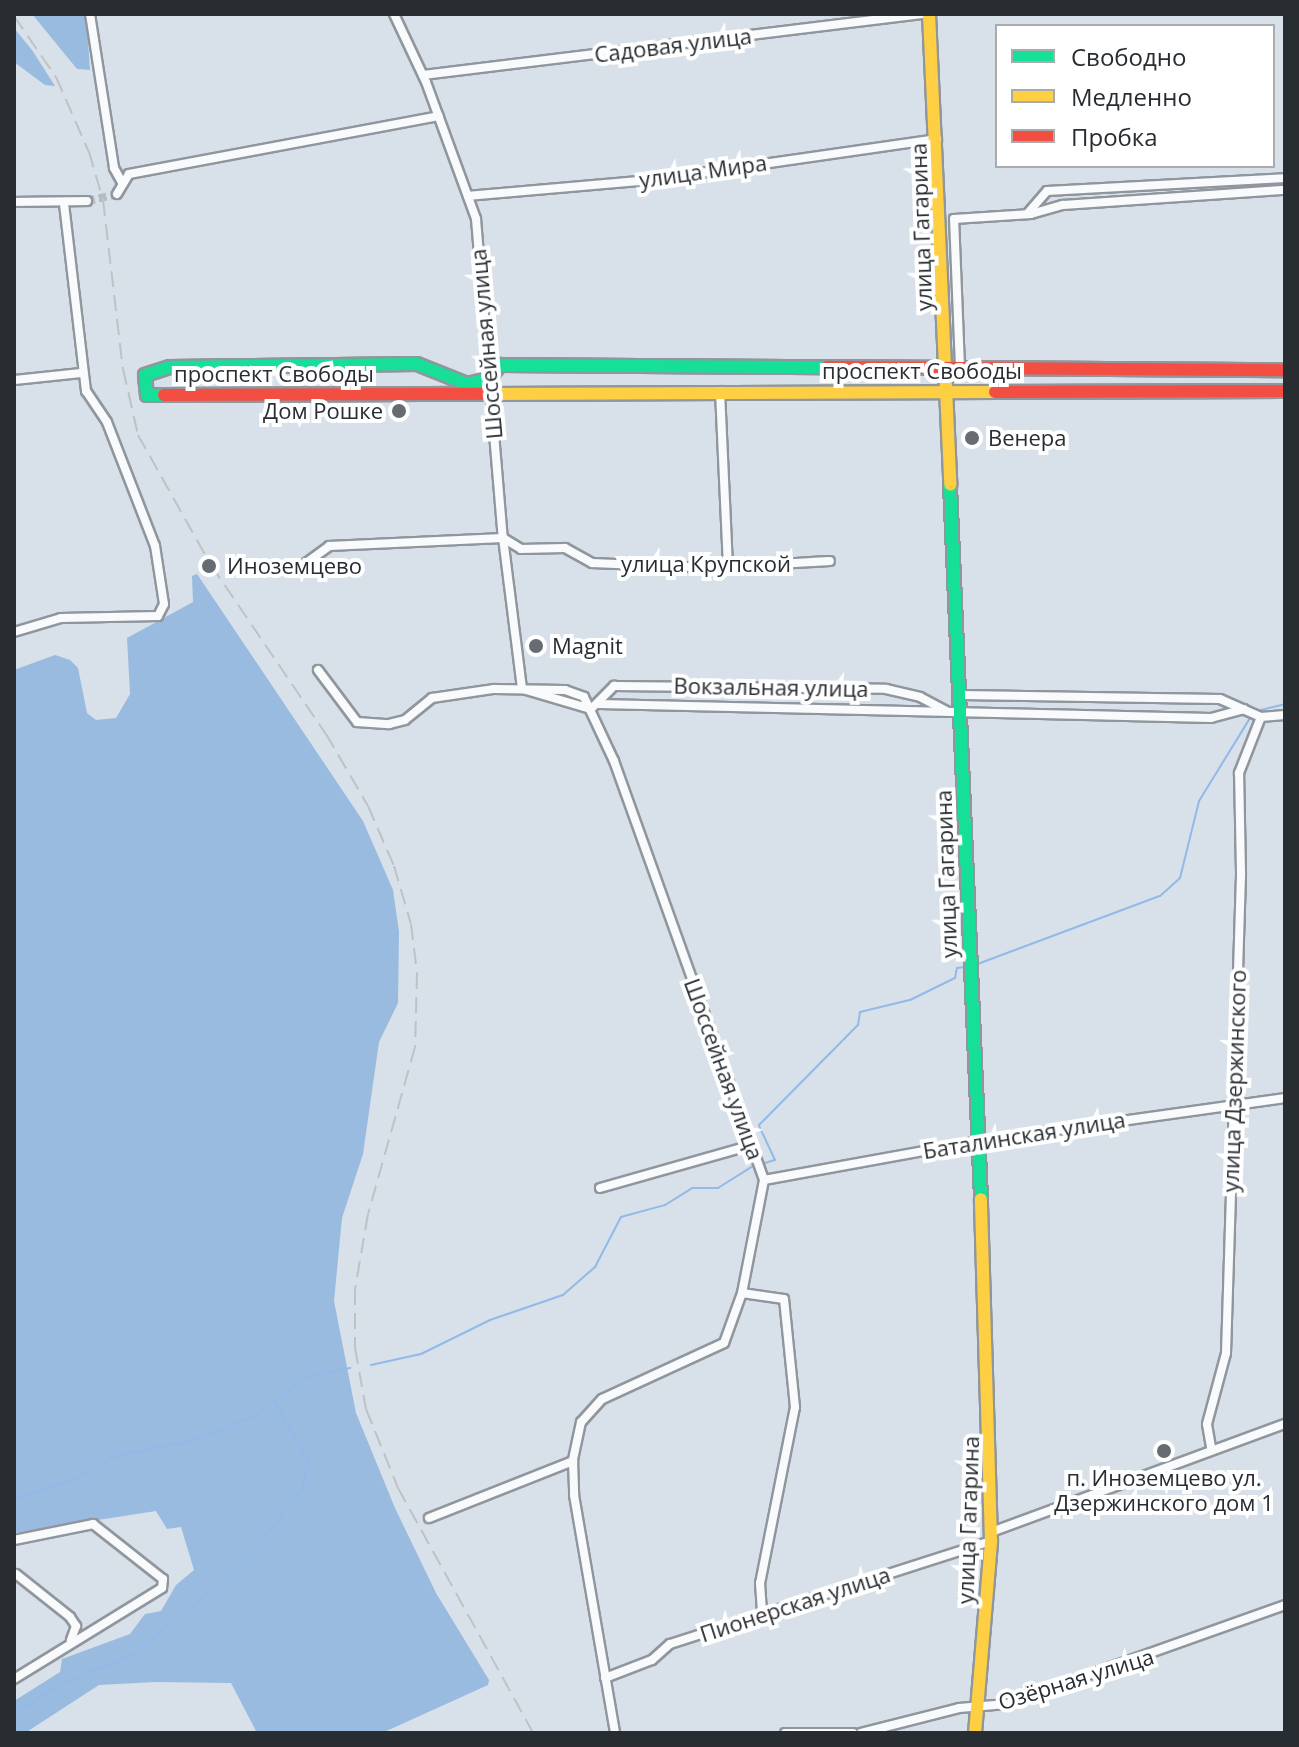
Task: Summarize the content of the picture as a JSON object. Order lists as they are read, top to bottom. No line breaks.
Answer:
{"streets":{"street":["Садовая улица","улица Мира","улица Гагарина","Шоссейная улица","проспект Свободы","улица Крупской","Вокзальная улица","улица Дзержинского","Баталинская улица","Пионерская улица","Озёрная улица"]},"crossings":[["Садовая улица","Шоссейная улица"],["улица Мира","улица Гагарина"],["улица Мира","Шоссейная улица"],["улица Гагарина","проспект Свободы"],["улица Гагарина","Вокзальная улица"],["улица Гагарина","Баталинская улица"],["улица Гагарина","Пионерская улица"],["улица Гагарина","Озёрная улица"],["Шоссейная улица","проспект Свободы"],["Шоссейная улица","улица Крупской"],["Шоссейная улица","Вокзальная улица"],["Шоссейная улица","Баталинская улица"],["Шоссейная улица","Пионерская улица"],["улица Дзержинского","Баталинская улица"],["улица Дзержинского","Пионерская улица"]],"places":["Дом Рошке","Венера","Иноземцево","Magnit","п. Иноземцево ул. Дзержинского дом 1"],"legend":["Свободно","Медленно","Пробка"]}
